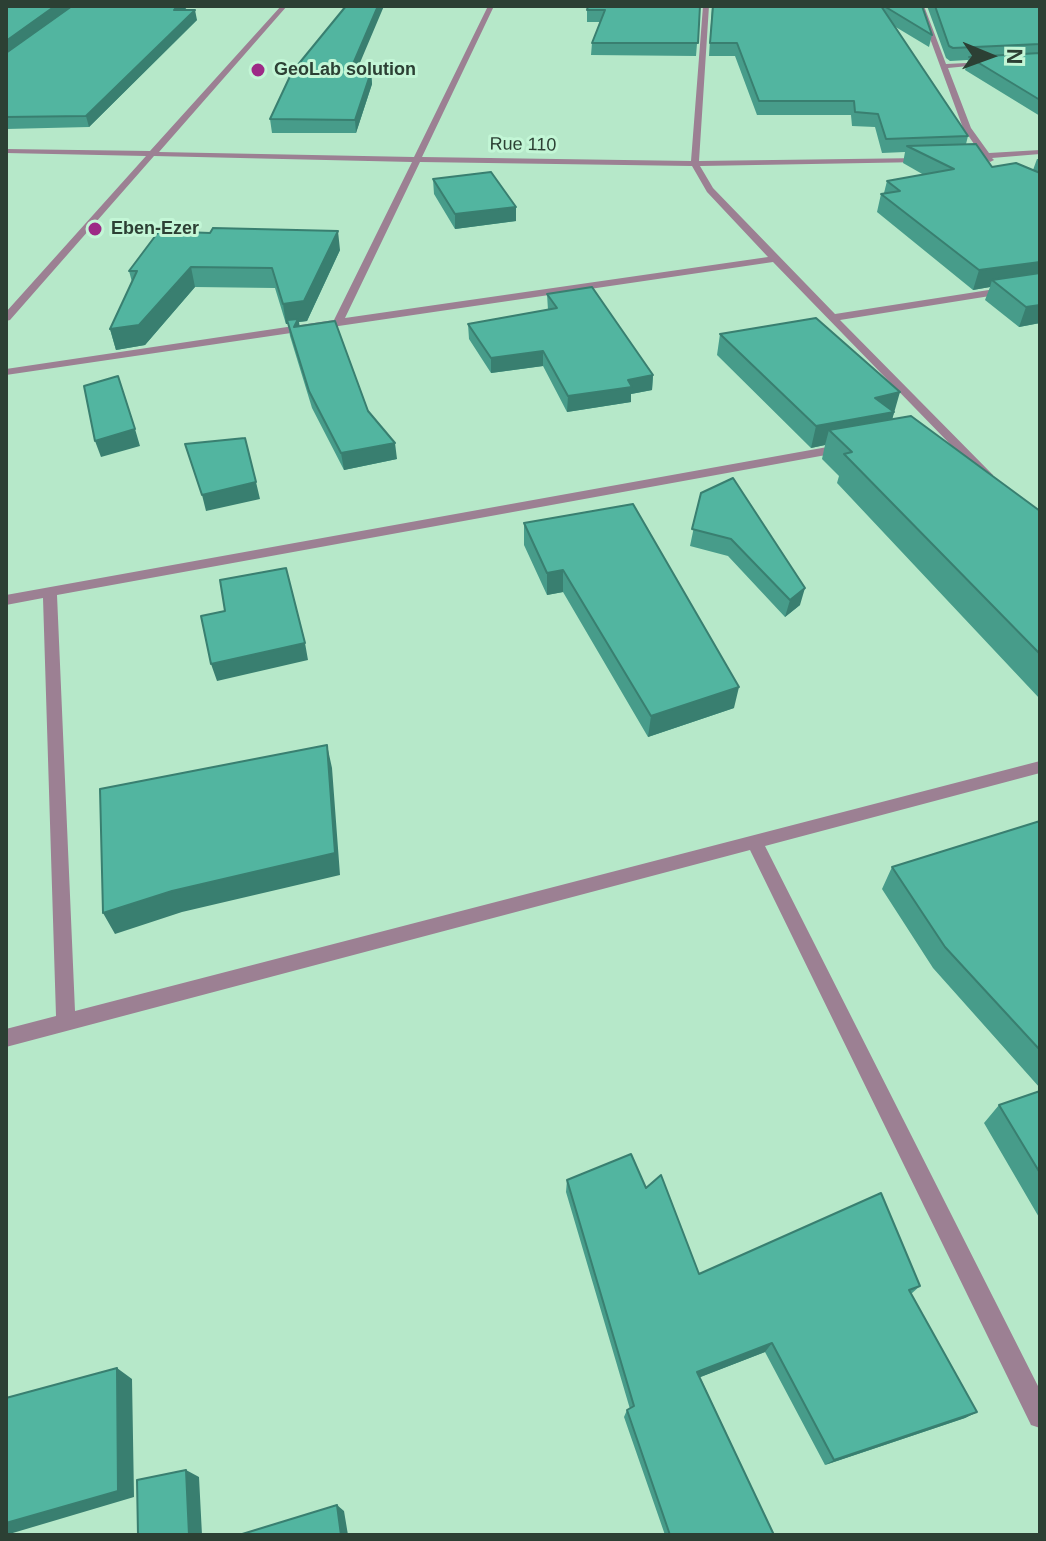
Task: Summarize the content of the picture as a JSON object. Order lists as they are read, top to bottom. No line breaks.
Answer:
{"streets":{"street":["Rue 110"]},"places":["GeoLab solution","Eben-Ezer"],"north":"right"}
